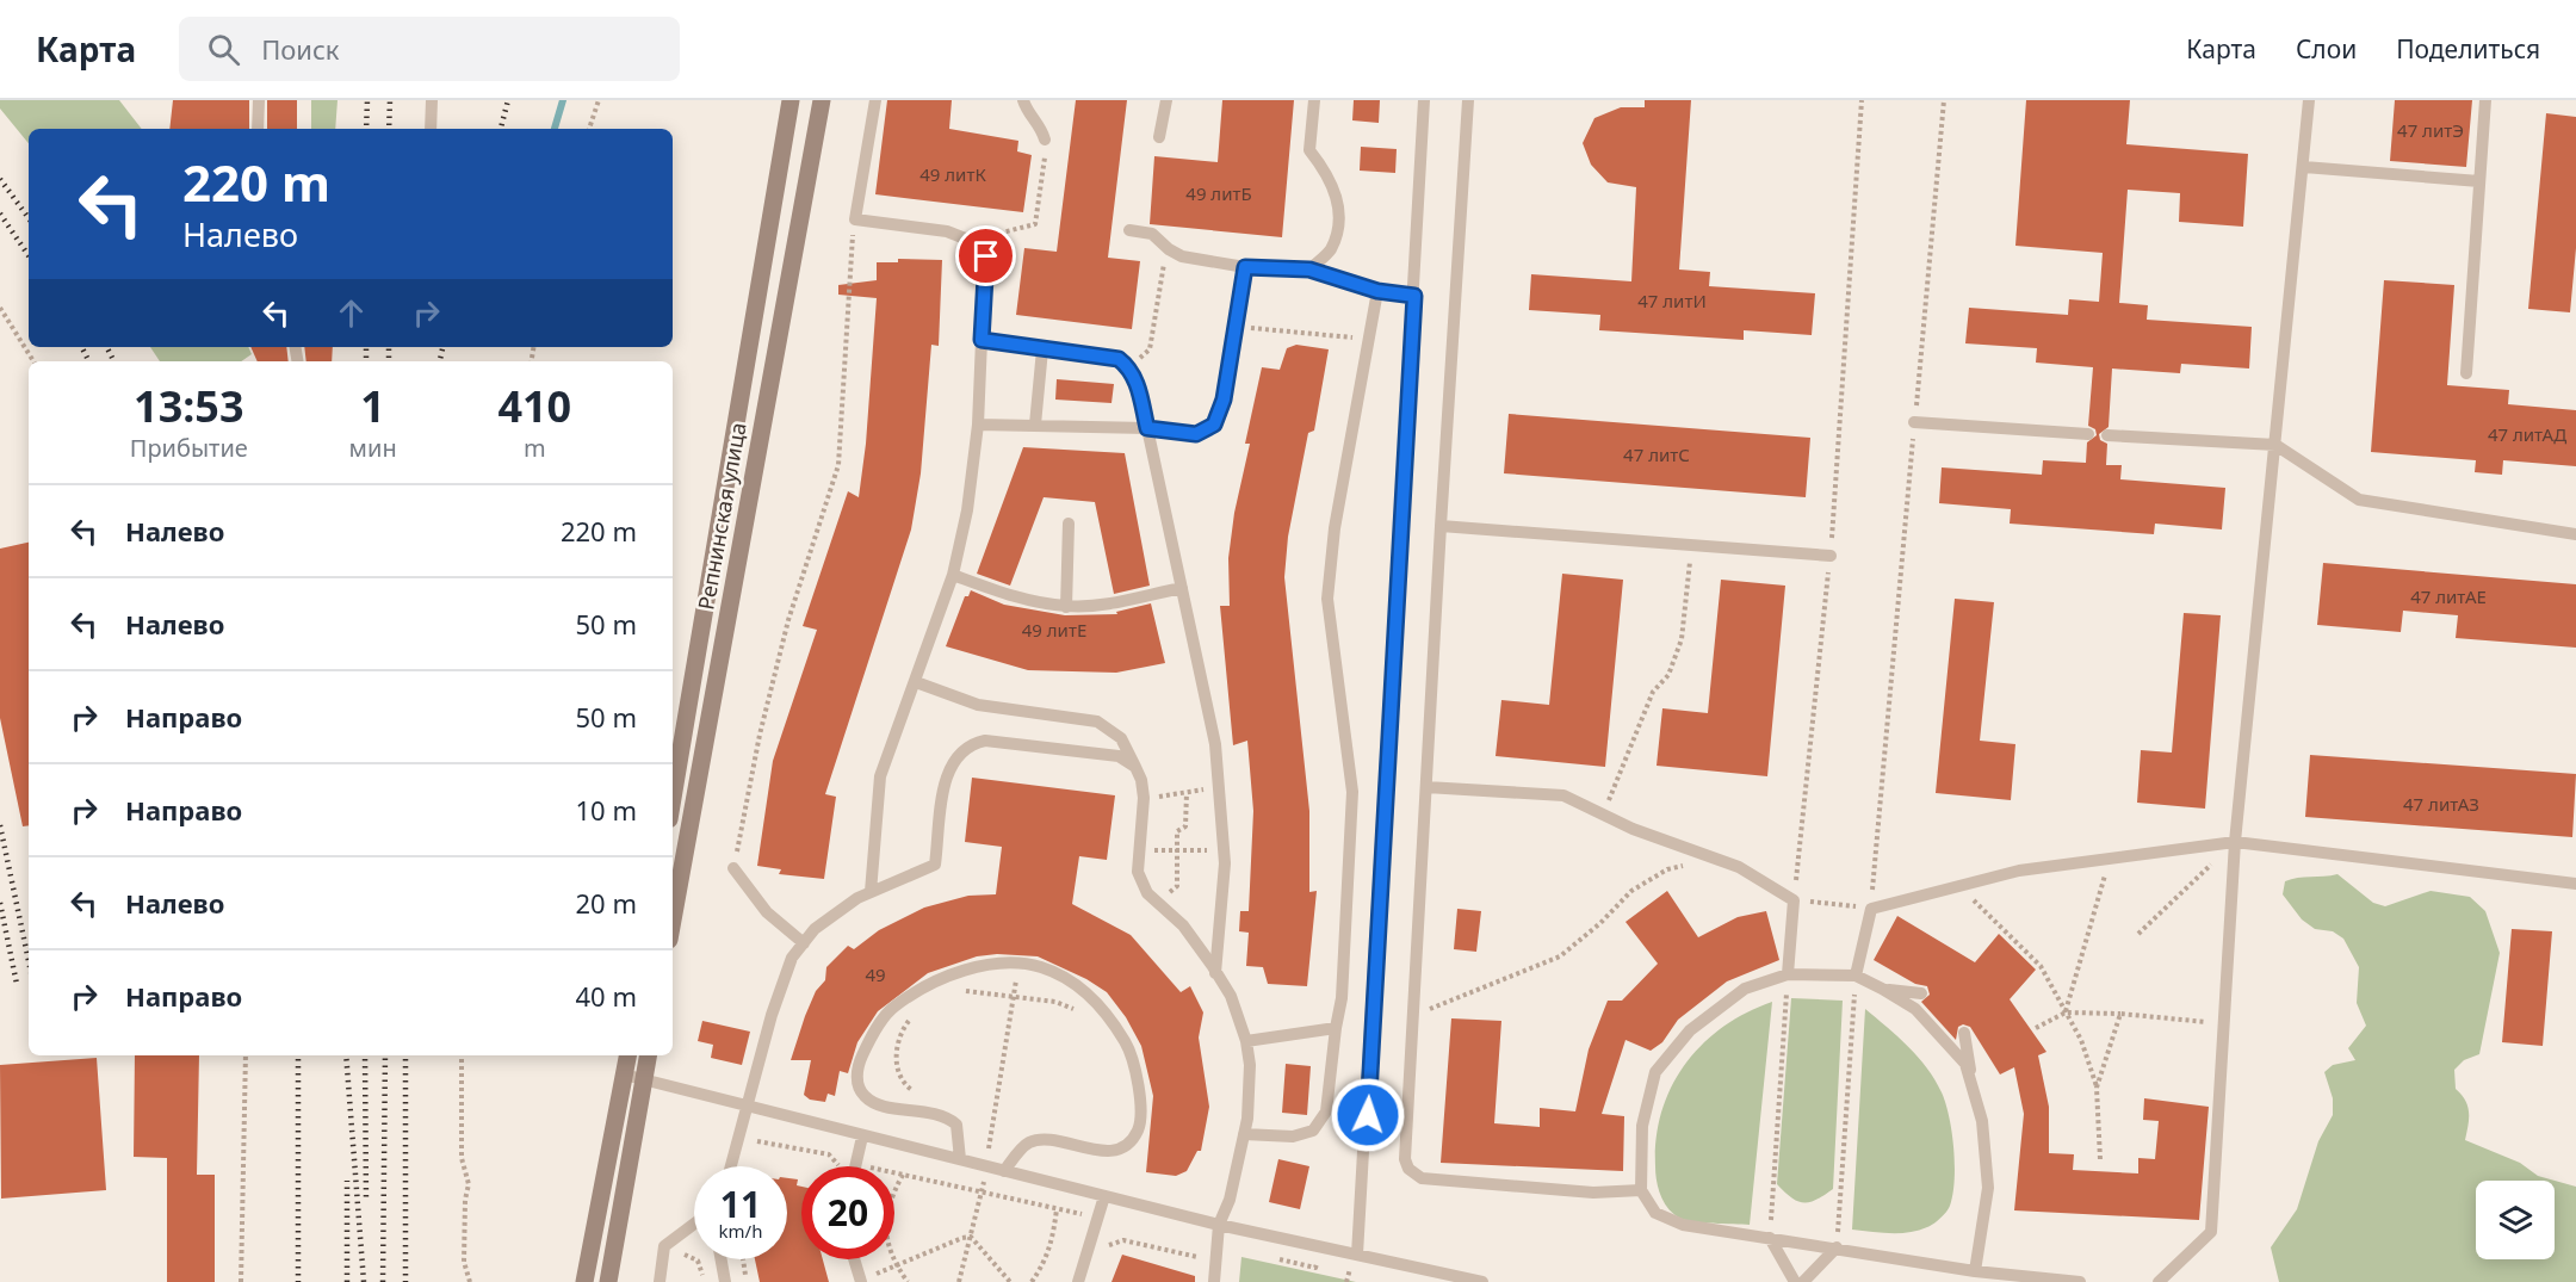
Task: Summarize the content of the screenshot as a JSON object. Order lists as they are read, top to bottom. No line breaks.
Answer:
{"streets":{"street":["Репнинская улица"]},"house_numbers":["47 литЭ","49 литК","49 литБ","47 литИ","47 литАД","47 литС","47 литАЕ","49 литЕ","47 литАЗ","49"],"page":{"header":"Карта","search":"Поиск","nav":["Карта","Слои","Поделиться"],"turn":["220 m","Налево"],"eta":["13:53","Прибытие","1","мин","410","m"],"list":[{"name":"Налево","value":"220 m"},{"name":"Налево","value":"50 m"},{"name":"Направо","value":"50 m"},{"name":"Направо","value":"10 m"},{"name":"Налево","value":"20 m"},{"name":"Направо","value":"40 m"}],"speed":"11 km/h","limit":"20"}}
